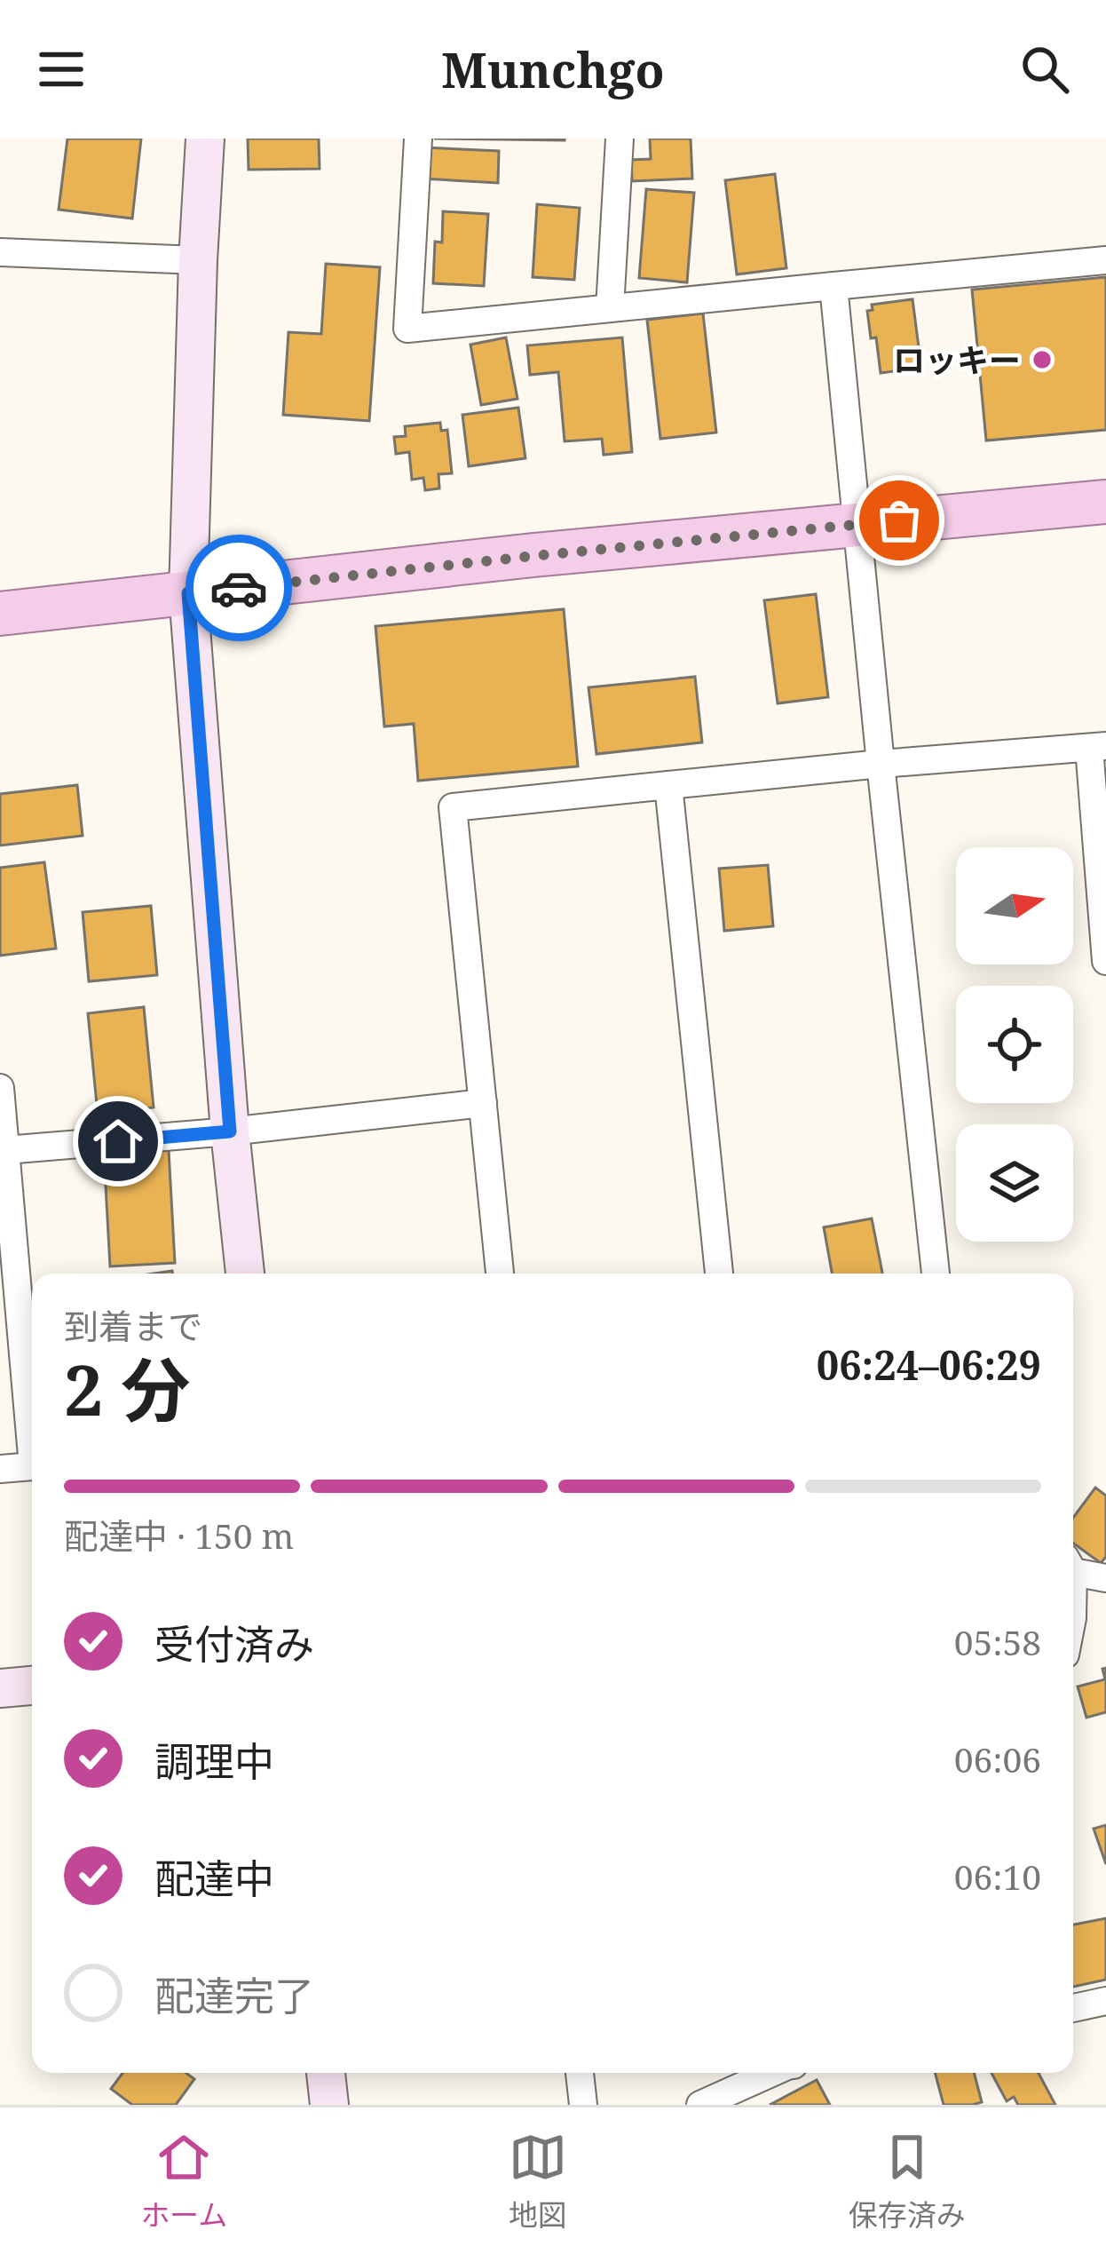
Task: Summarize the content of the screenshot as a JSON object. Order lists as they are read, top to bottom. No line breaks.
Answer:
{"places":["ロッキー"],"north":"right","page":{"header":"Munchgo","heading":["2 分","到着まで","06:24–06:29"],"bar":"配達中 · 150 m","list":[["受付済み","05:58"],["調理中","06:06"],["配達中","06:10"],"配達完了"],"tabs":["ホーム","地図","保存済み"]}}
